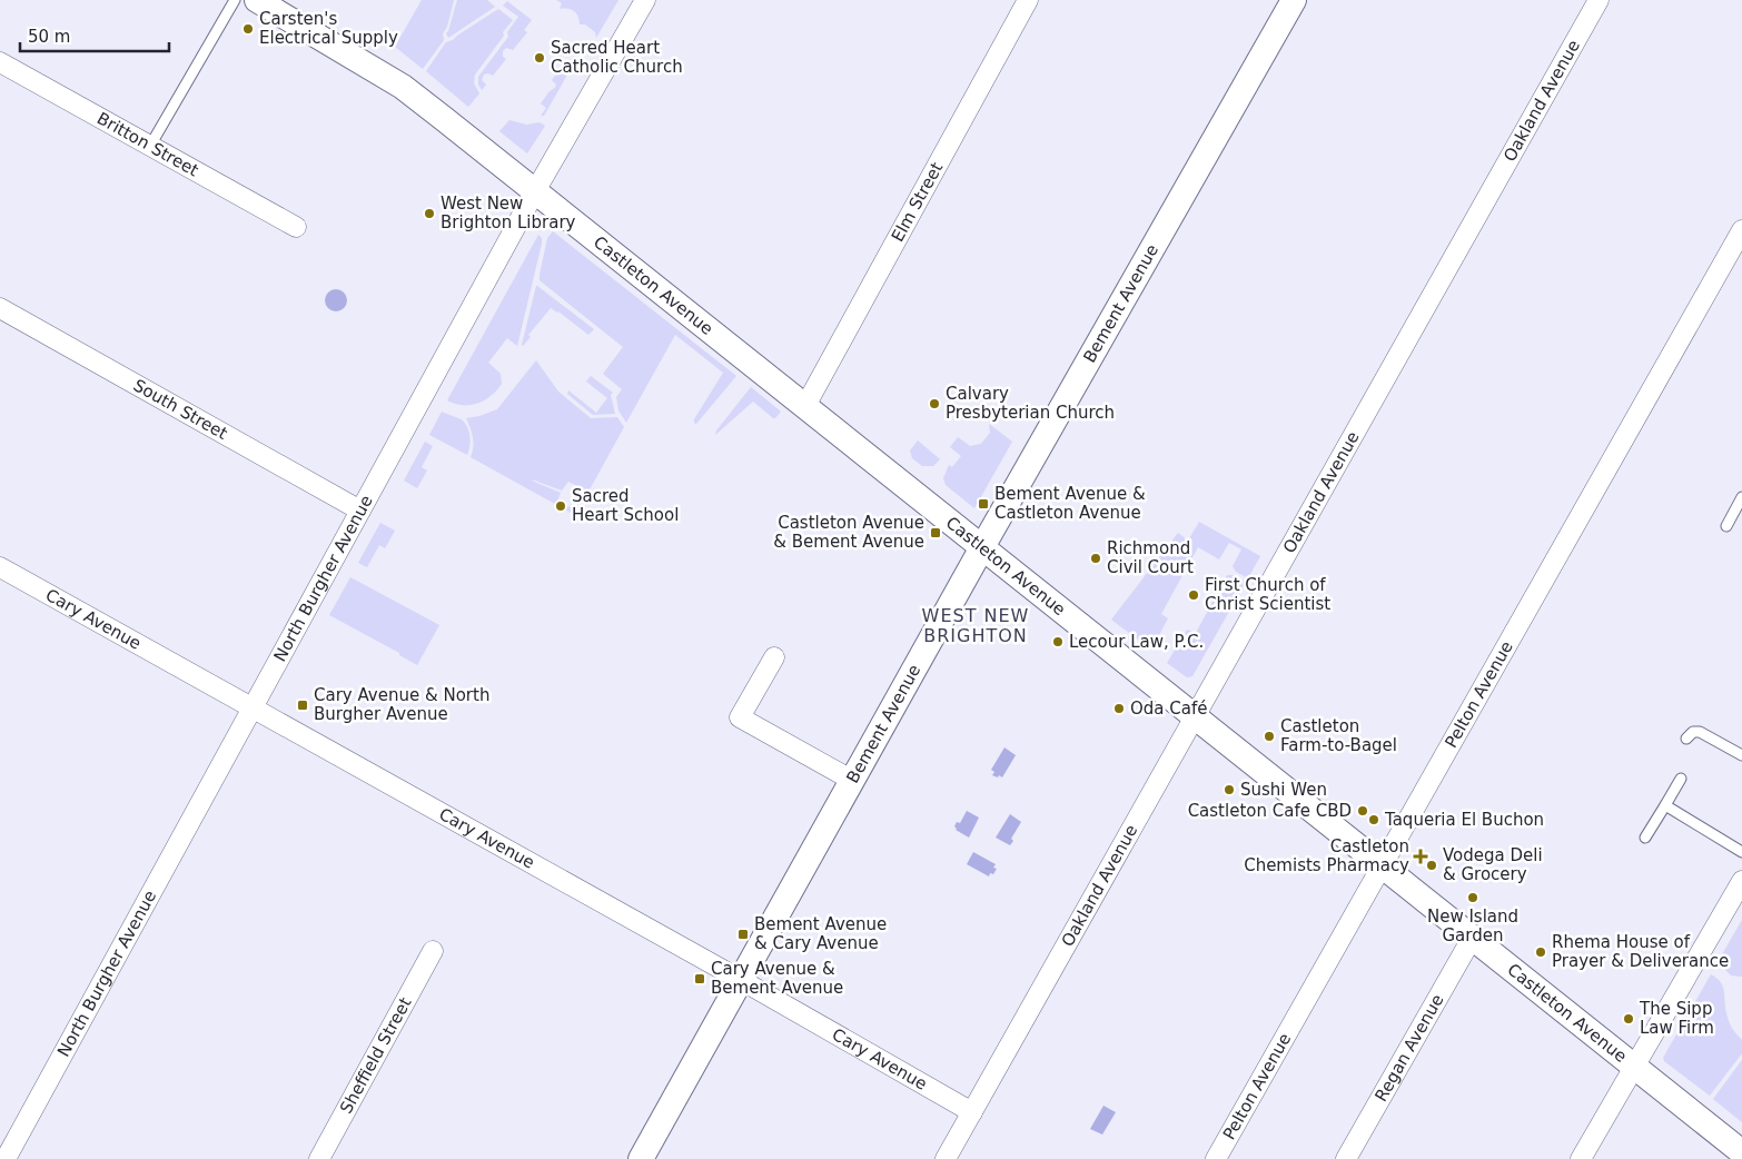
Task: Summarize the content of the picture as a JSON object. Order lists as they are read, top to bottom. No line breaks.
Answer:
{"streets":{"street":["Oakland Avenue","Britton Street","Elm Street","Castleton Avenue","Bement Avenue","South Street","North Burgher Avenue","Cary Avenue","Pelton Avenue","Regan Avenue","Sheffield Street"]},"crossings":[["Oakland Avenue","Castleton Avenue"],["Oakland Avenue","Cary Avenue"],["Elm Street","Castleton Avenue"],["Castleton Avenue","Bement Avenue"],["Castleton Avenue","North Burgher Avenue"],["Castleton Avenue","Pelton Avenue"],["Castleton Avenue","Regan Avenue"],["Bement Avenue","Cary Avenue"],["South Street","North Burgher Avenue"],["North Burgher Avenue","Cary Avenue"]],"districts":["WEST NEW BRIGHTON"],"places":{"other":["Carsten's Electrical Supply","Sacred Heart Catholic Church","West New Brighton Library","Calvary Presbyterian Church","Sacred Heart School","Richmond Civil Court","First Church of Christ Scientist","Lecour Law, P.C.","Oda Café","Castleton Farm-to-Bagel","Sushi Wen","Castleton Cafe CBD","Taqueria El Buchon","Vodega Deli & Grocery","New Island Garden","Rhema House of Prayer & Deliverance","The Sipp Law Firm"],"transit":["Bement Avenue & Castleton Avenue","Castleton Avenue & Bement Avenue","Cary Avenue & North Burgher Avenue","Bement Avenue & Cary Avenue","Cary Avenue & Bement Avenue"],"health":["Castleton Chemists Pharmacy"]},"scale_bar":"50 m"}
